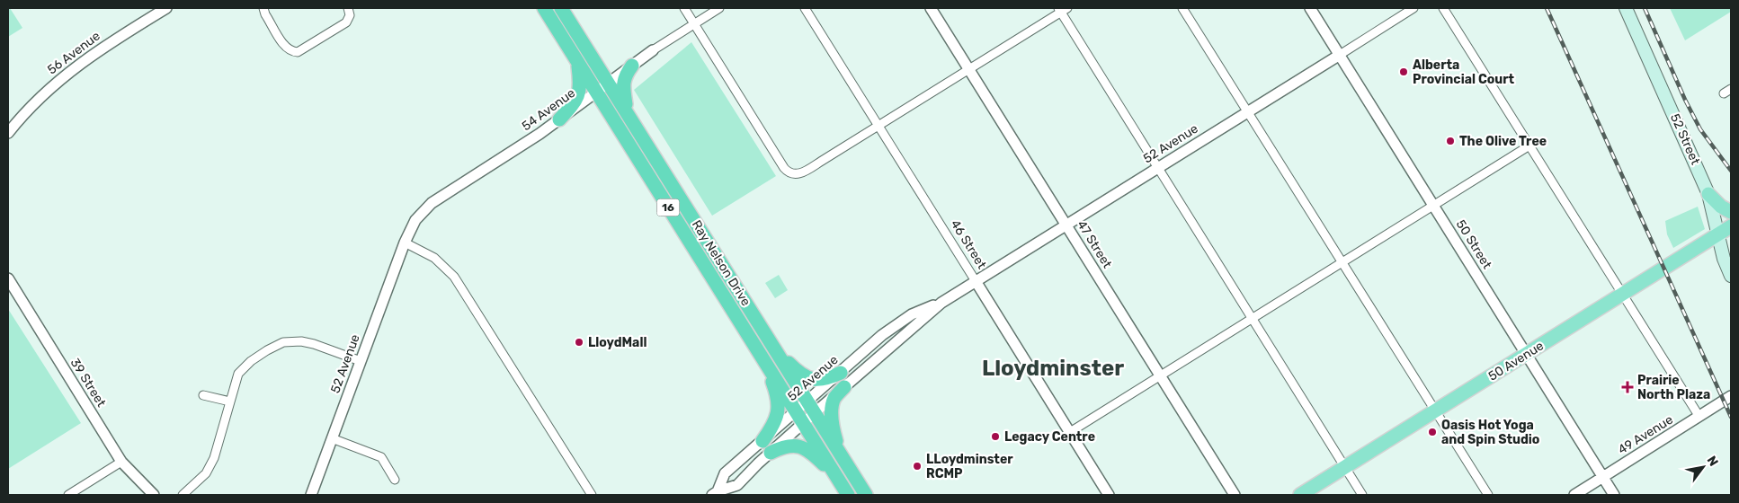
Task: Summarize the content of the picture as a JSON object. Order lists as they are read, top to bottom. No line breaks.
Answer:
{"streets":{"highway":["16","Ray Nelson Drive"],"main road":["52 Street","50 Avenue"],"street":["56 Avenue","54 Avenue","52 Avenue","46 Street","47 Street","50 Street","39 Street","49 Avenue"]},"crossings":[["54 Avenue","52 Avenue"],["54 Avenue","Ray Nelson Drive"],["52 Street","50 Avenue"],["52 Avenue","46 Street"],["52 Avenue","47 Street"],["52 Avenue","50 Street"],["52 Avenue","Ray Nelson Drive"],["50 Street","50 Avenue"],["50 Street","49 Avenue"]],"districts":["Lloydminster"],"places":{"other":["Alberta Provincial Court","The Olive Tree","LloydMall","Oasis Hot Yoga and Spin Studio","Legacy Centre","LLoydminster RCMP"],"health":["Prairie North Plaza"]},"north":"top right"}
